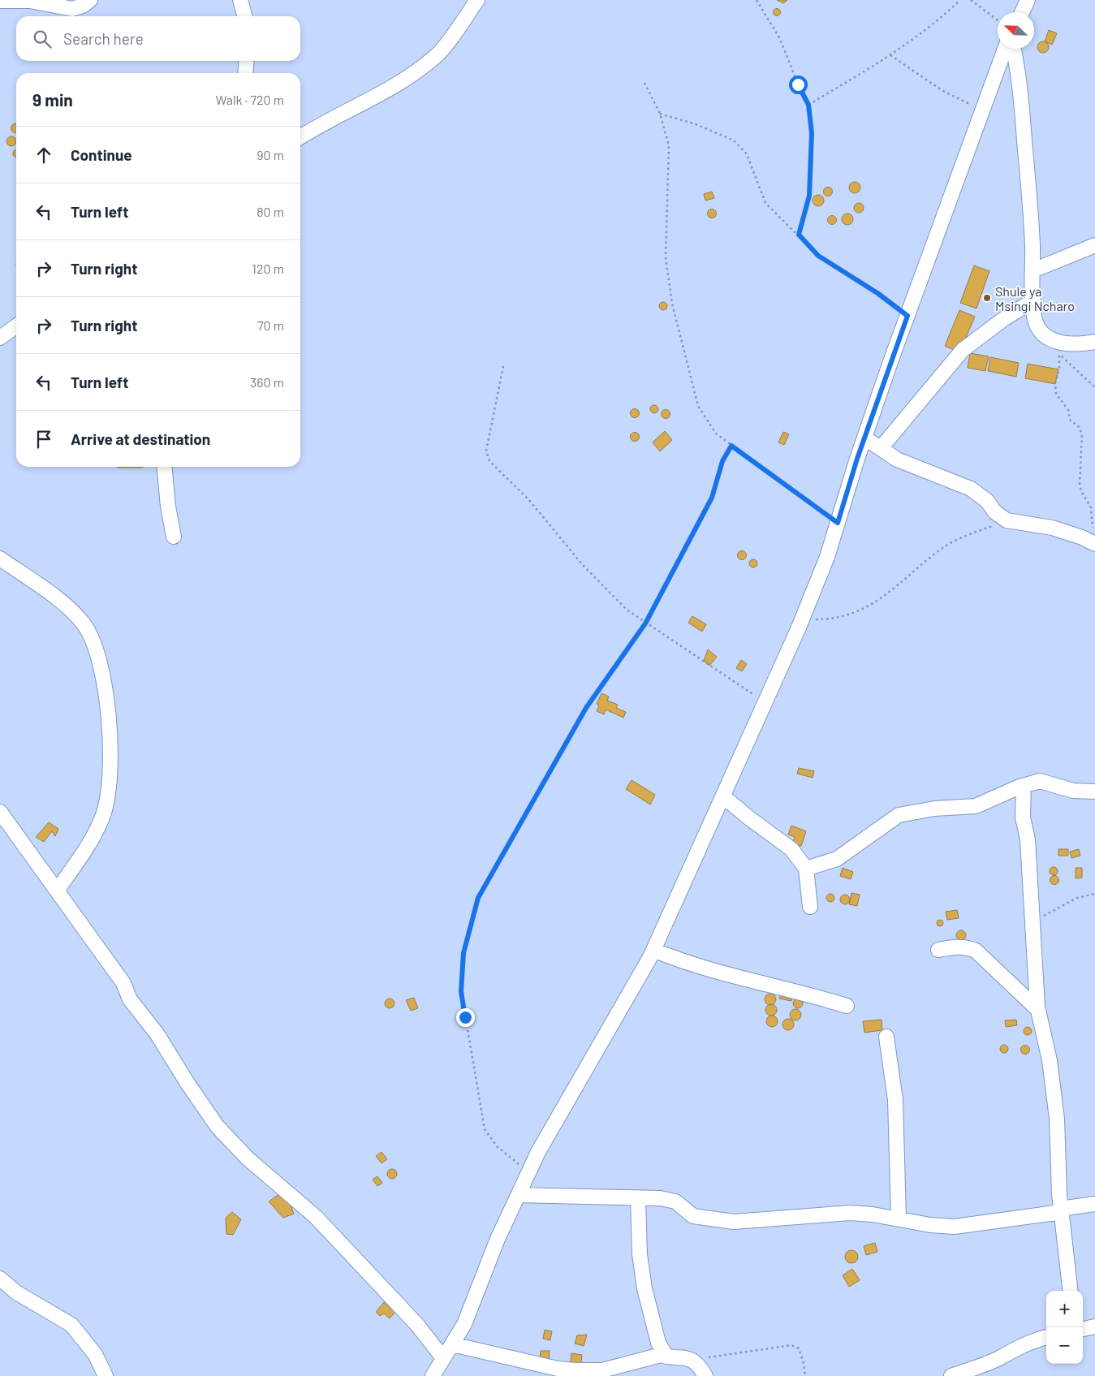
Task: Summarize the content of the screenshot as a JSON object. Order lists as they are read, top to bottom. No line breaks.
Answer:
{"places":["Shule ya Msingi Ncharo"],"north":"top left","page":{"search":"Search here","heading":["9 min","Walk · 720 m"],"list":[["Continue","90 m"],["Turn left","80 m"],["Turn right","120 m"],["Turn right","70 m"],["Turn left","360 m"],"Arrive at destination"],"map_buttons":["+","−"]}}
